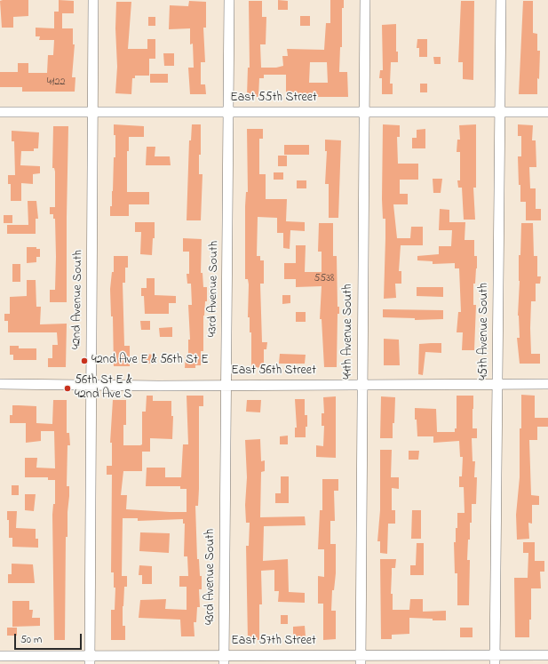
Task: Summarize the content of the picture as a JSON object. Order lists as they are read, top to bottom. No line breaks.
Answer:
{"streets":{"street":["East 55th Street","43rd Avenue South","42nd Avenue South","44th Avenue South","45th Avenue South","East 56th Street","East 57th Street"]},"crossings":[["East 55th Street","43rd Avenue South"],["East 55th Street","42nd Avenue South"],["East 55th Street","44th Avenue South"],["East 55th Street","45th Avenue South"],["43rd Avenue South","East 56th Street"],["43rd Avenue South","East 57th Street"],["42nd Avenue South","East 56th Street"],["42nd Avenue South","East 57th Street"],["44th Avenue South","East 56th Street"],["44th Avenue South","East 57th Street"],["45th Avenue South","East 56th Street"],["45th Avenue South","East 57th Street"]],"places":["42nd Ave E & 56th St E","56th St E & 42nd Ave S"],"house_numbers":["4122","5538"],"scale_bar":"50 m"}
